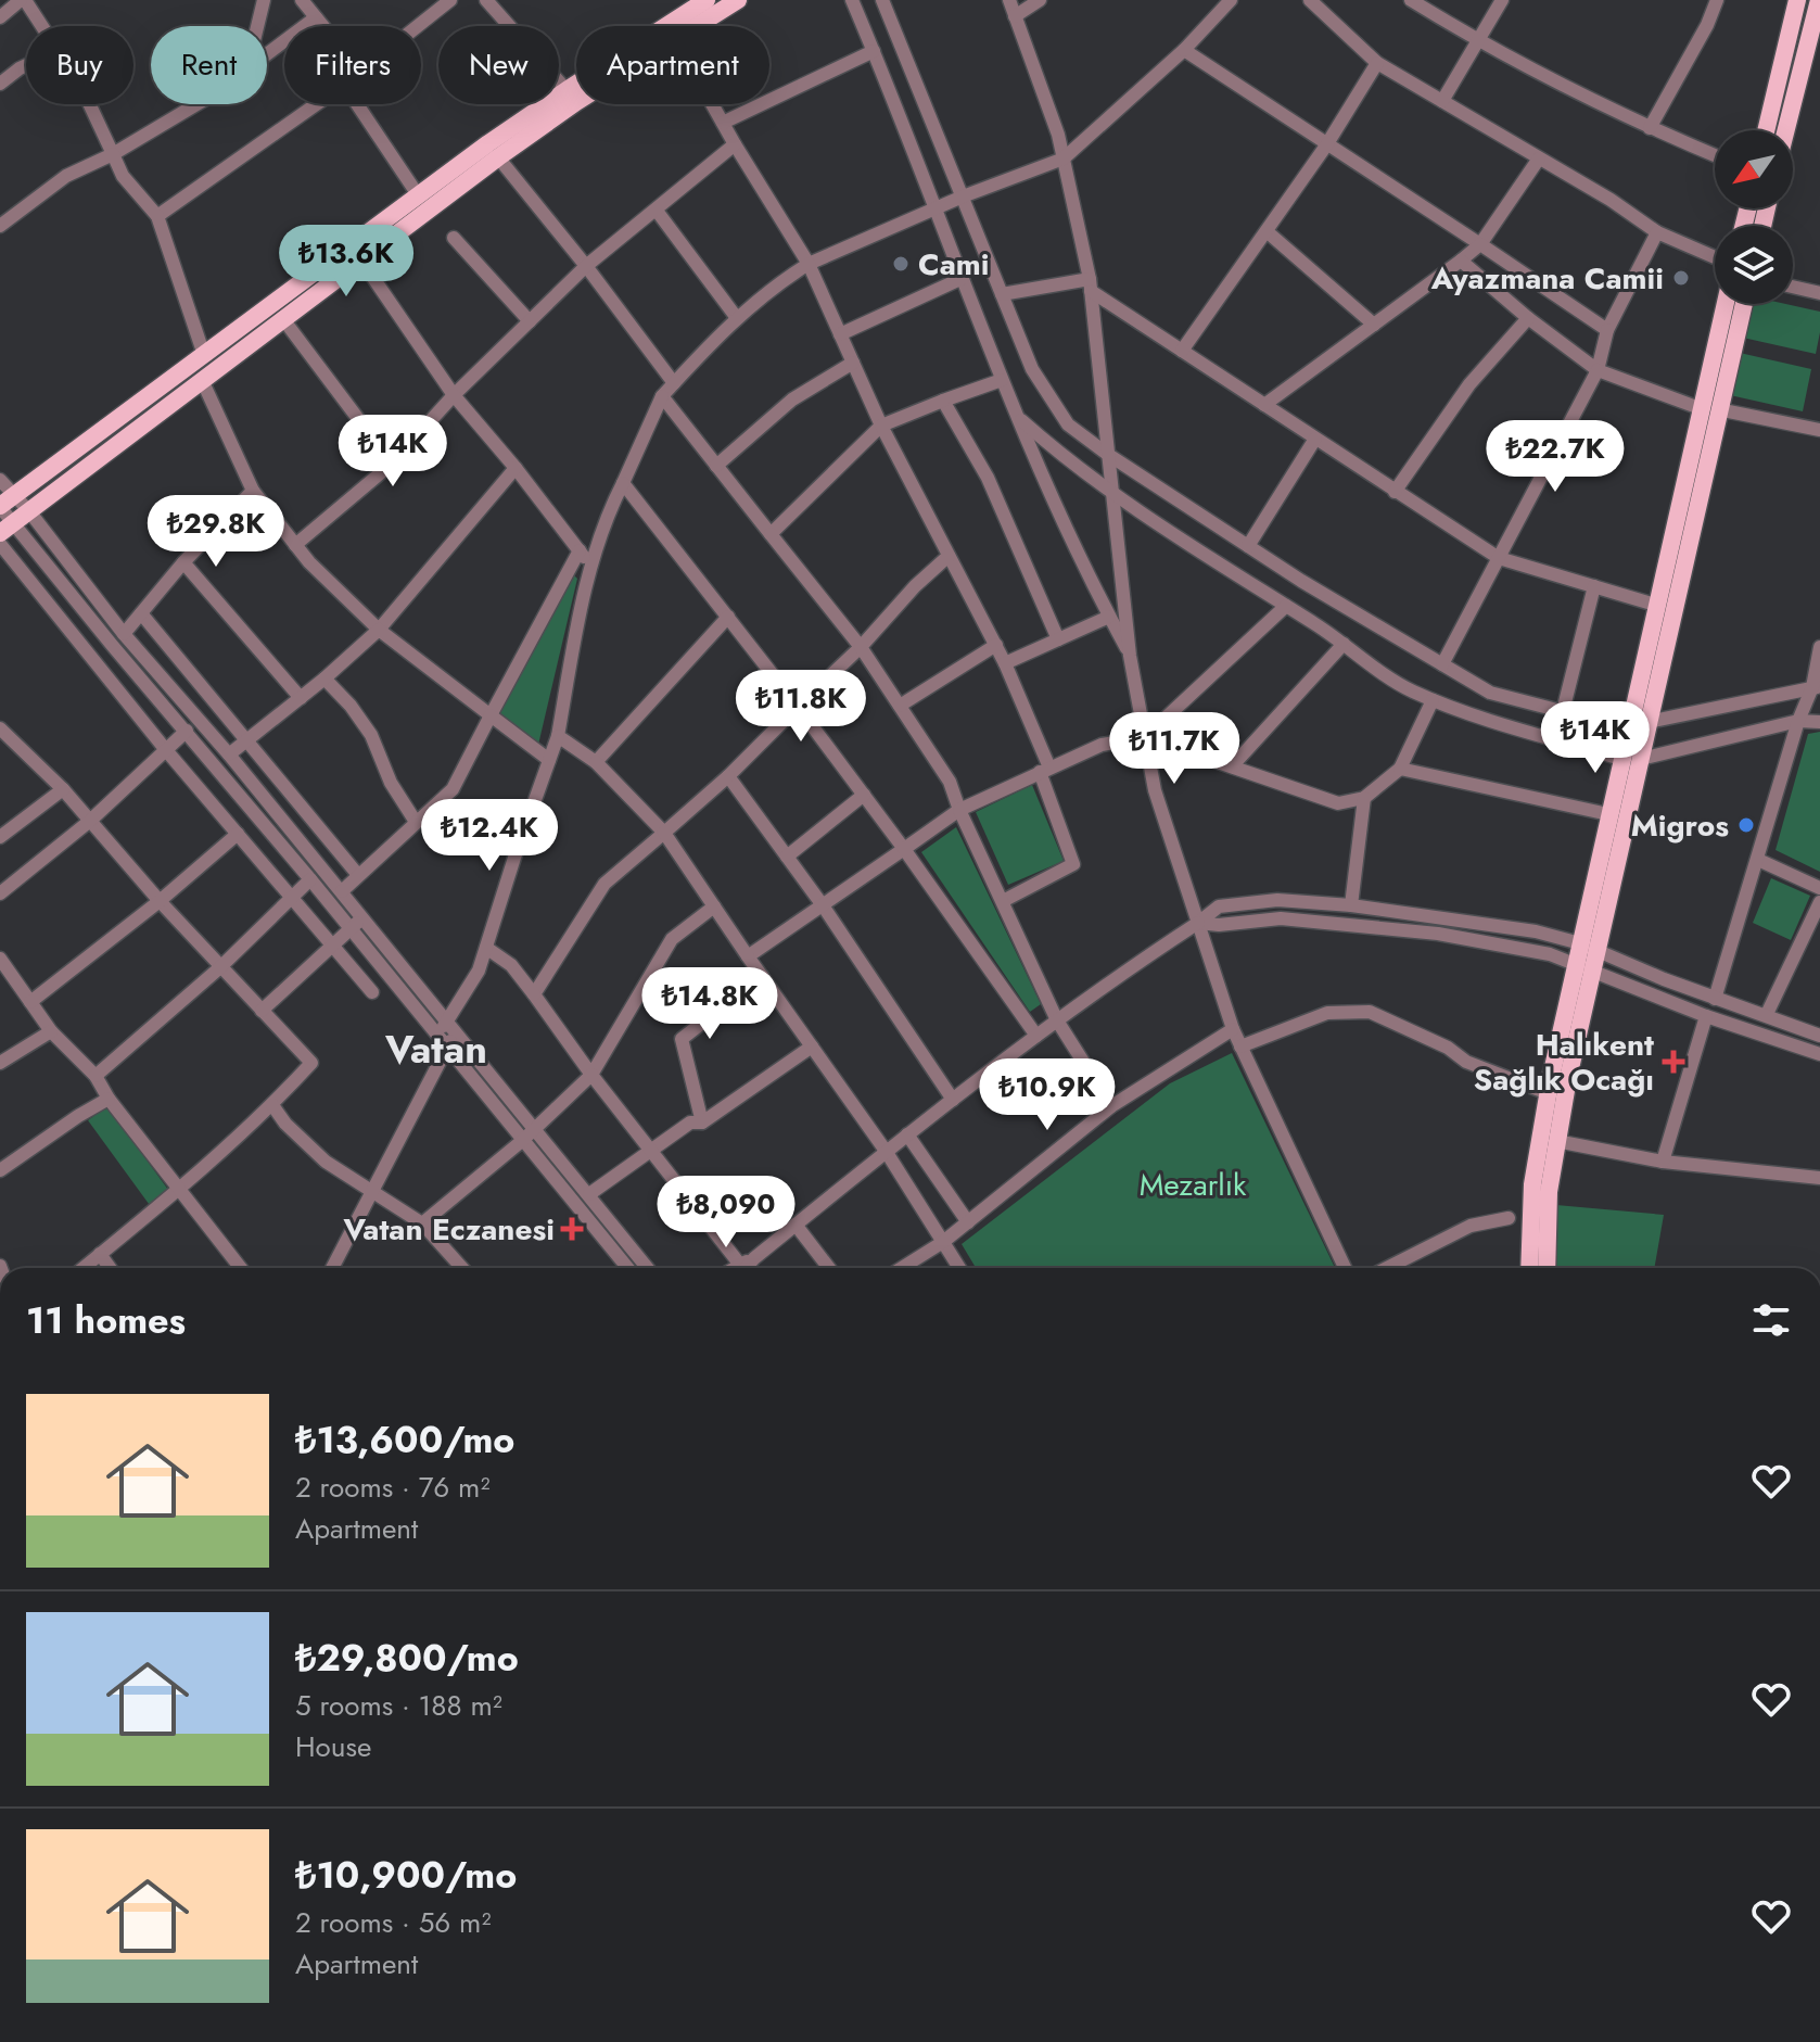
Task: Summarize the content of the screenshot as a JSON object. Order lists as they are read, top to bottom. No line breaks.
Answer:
{"districts":["Vatan"],"parks":["Mezarlık"],"places":{"other":["Cami","Ayazmana Camii","Migros"],"health":["Halıkent Sağlık Ocağı","Vatan Eczanesi"]},"north":"bottom left","page":{"chip":["Buy","Rent","Filters","New","Apartment"],"price":["₺13.6K","₺14K","₺22.7K","₺29.8K","₺11.8K","₺14K","₺11.7K","₺12.4K","₺14.8K","₺10.9K","₺8,090"],"heading":"11 homes","list":[{"name":"₺13,600/mo","note":"2 rooms · 76 m² · Apartment"},{"name":"₺29,800/mo","note":"5 rooms · 188 m² · House"},{"name":"₺10,900/mo","note":"2 rooms · 56 m² · Apartment"}]}}
